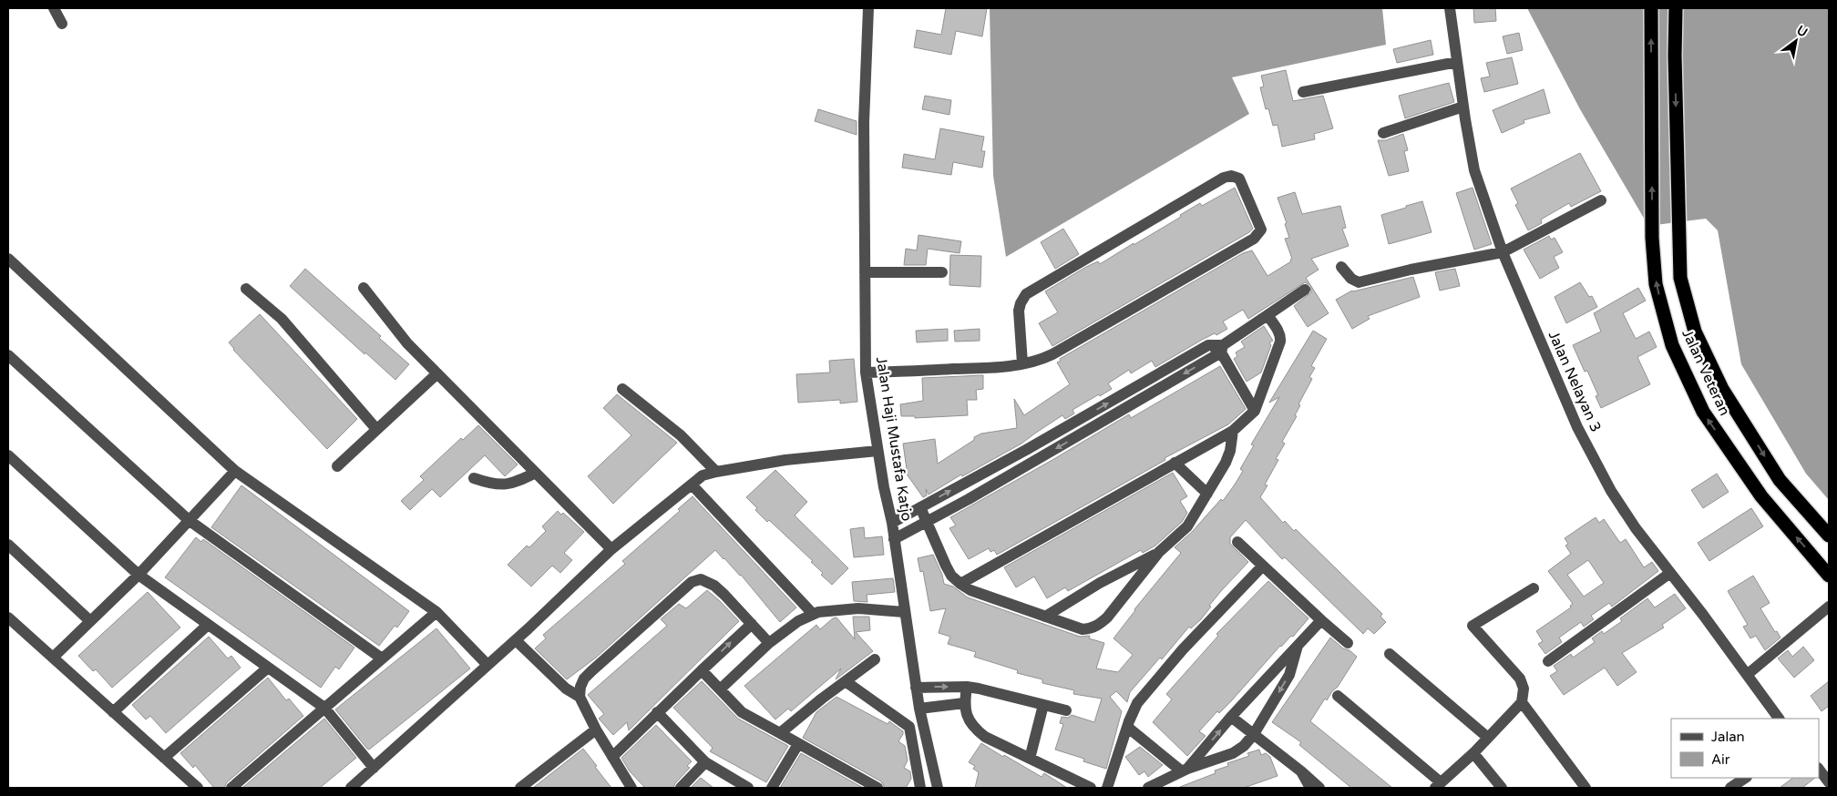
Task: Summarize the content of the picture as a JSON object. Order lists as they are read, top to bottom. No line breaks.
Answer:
{"streets":{"highway":["Jalan Veteran"],"street":["Jalan Nelayan 3","Jalan Haji Mustafa Katjo"]},"legend":["Jalan","Air"],"north":"top right"}
